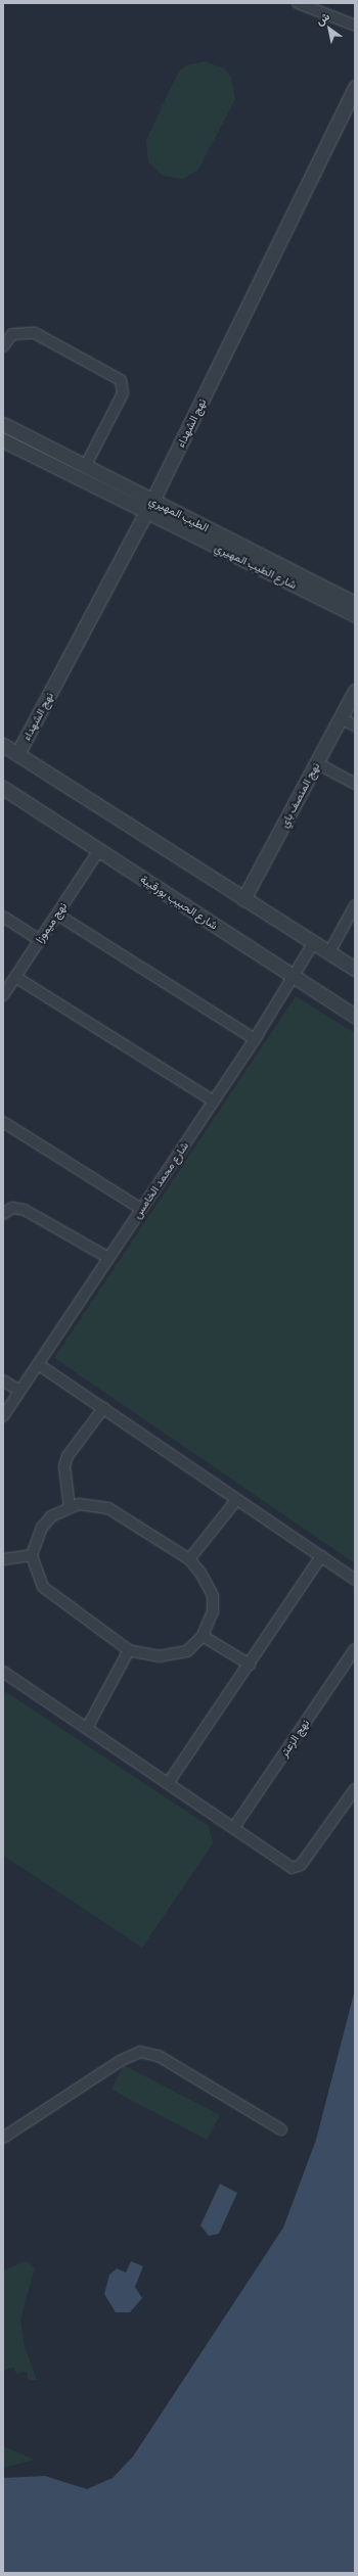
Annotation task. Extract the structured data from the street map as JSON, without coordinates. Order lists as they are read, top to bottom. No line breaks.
{"streets":{"street":["نهج الشهداء","الطيب المهيري","شارع الطيب المهيري","نهج المنصف باي","شارع الحبيب بورقيبة","نهج ميموزا","شارع محمد الخامس","نهج الزعتر"]},"crossings":[["نهج الشهداء","الطيب المهيري"],["نهج الشهداء","شارع الطيب المهيري"],["الطيب المهيري","شارع الطيب المهيري"],["شارع الحبيب بورقيبة","نهج ميموزا"],["شارع الحبيب بورقيبة","شارع محمد الخامس"]],"north":"top left"}
